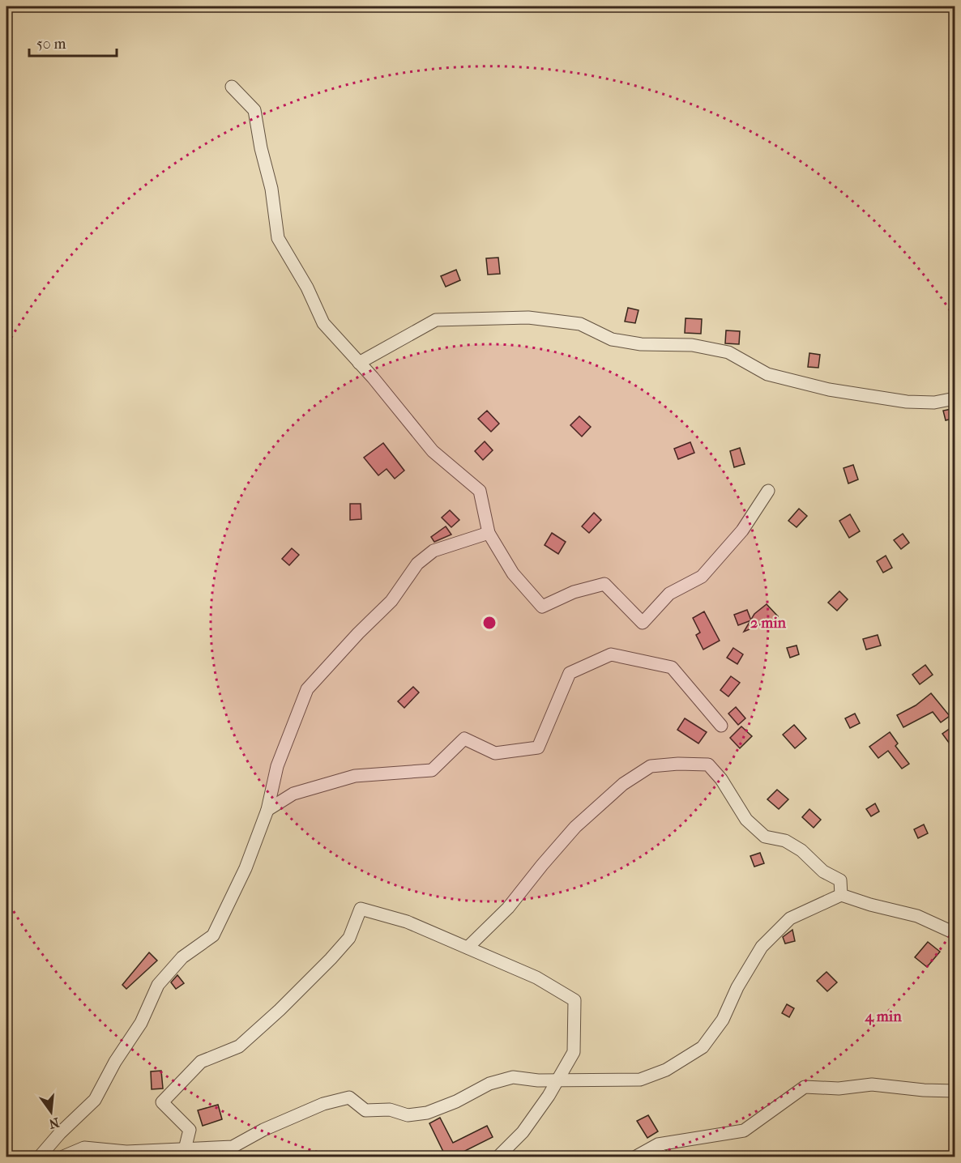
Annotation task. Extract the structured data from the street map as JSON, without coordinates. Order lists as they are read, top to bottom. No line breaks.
{"scale_bar":"50 m","north":"bottom","rings":["2 min","4 min"]}
